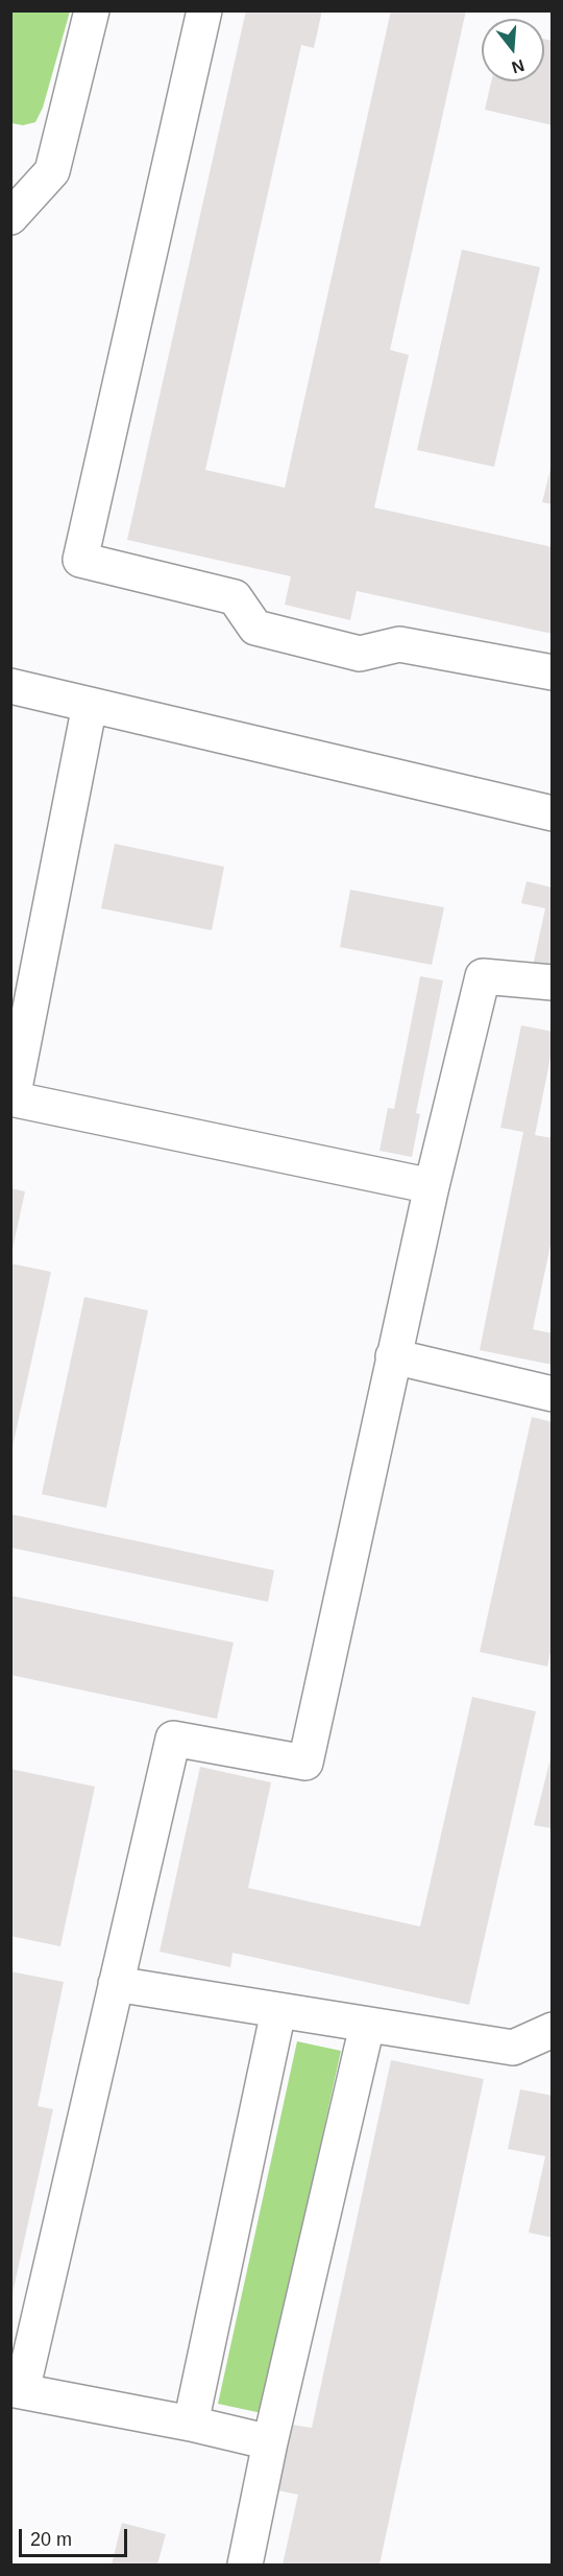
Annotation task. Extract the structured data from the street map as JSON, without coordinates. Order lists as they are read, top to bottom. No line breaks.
{"scale_bar":"20 m","north":"bottom"}
